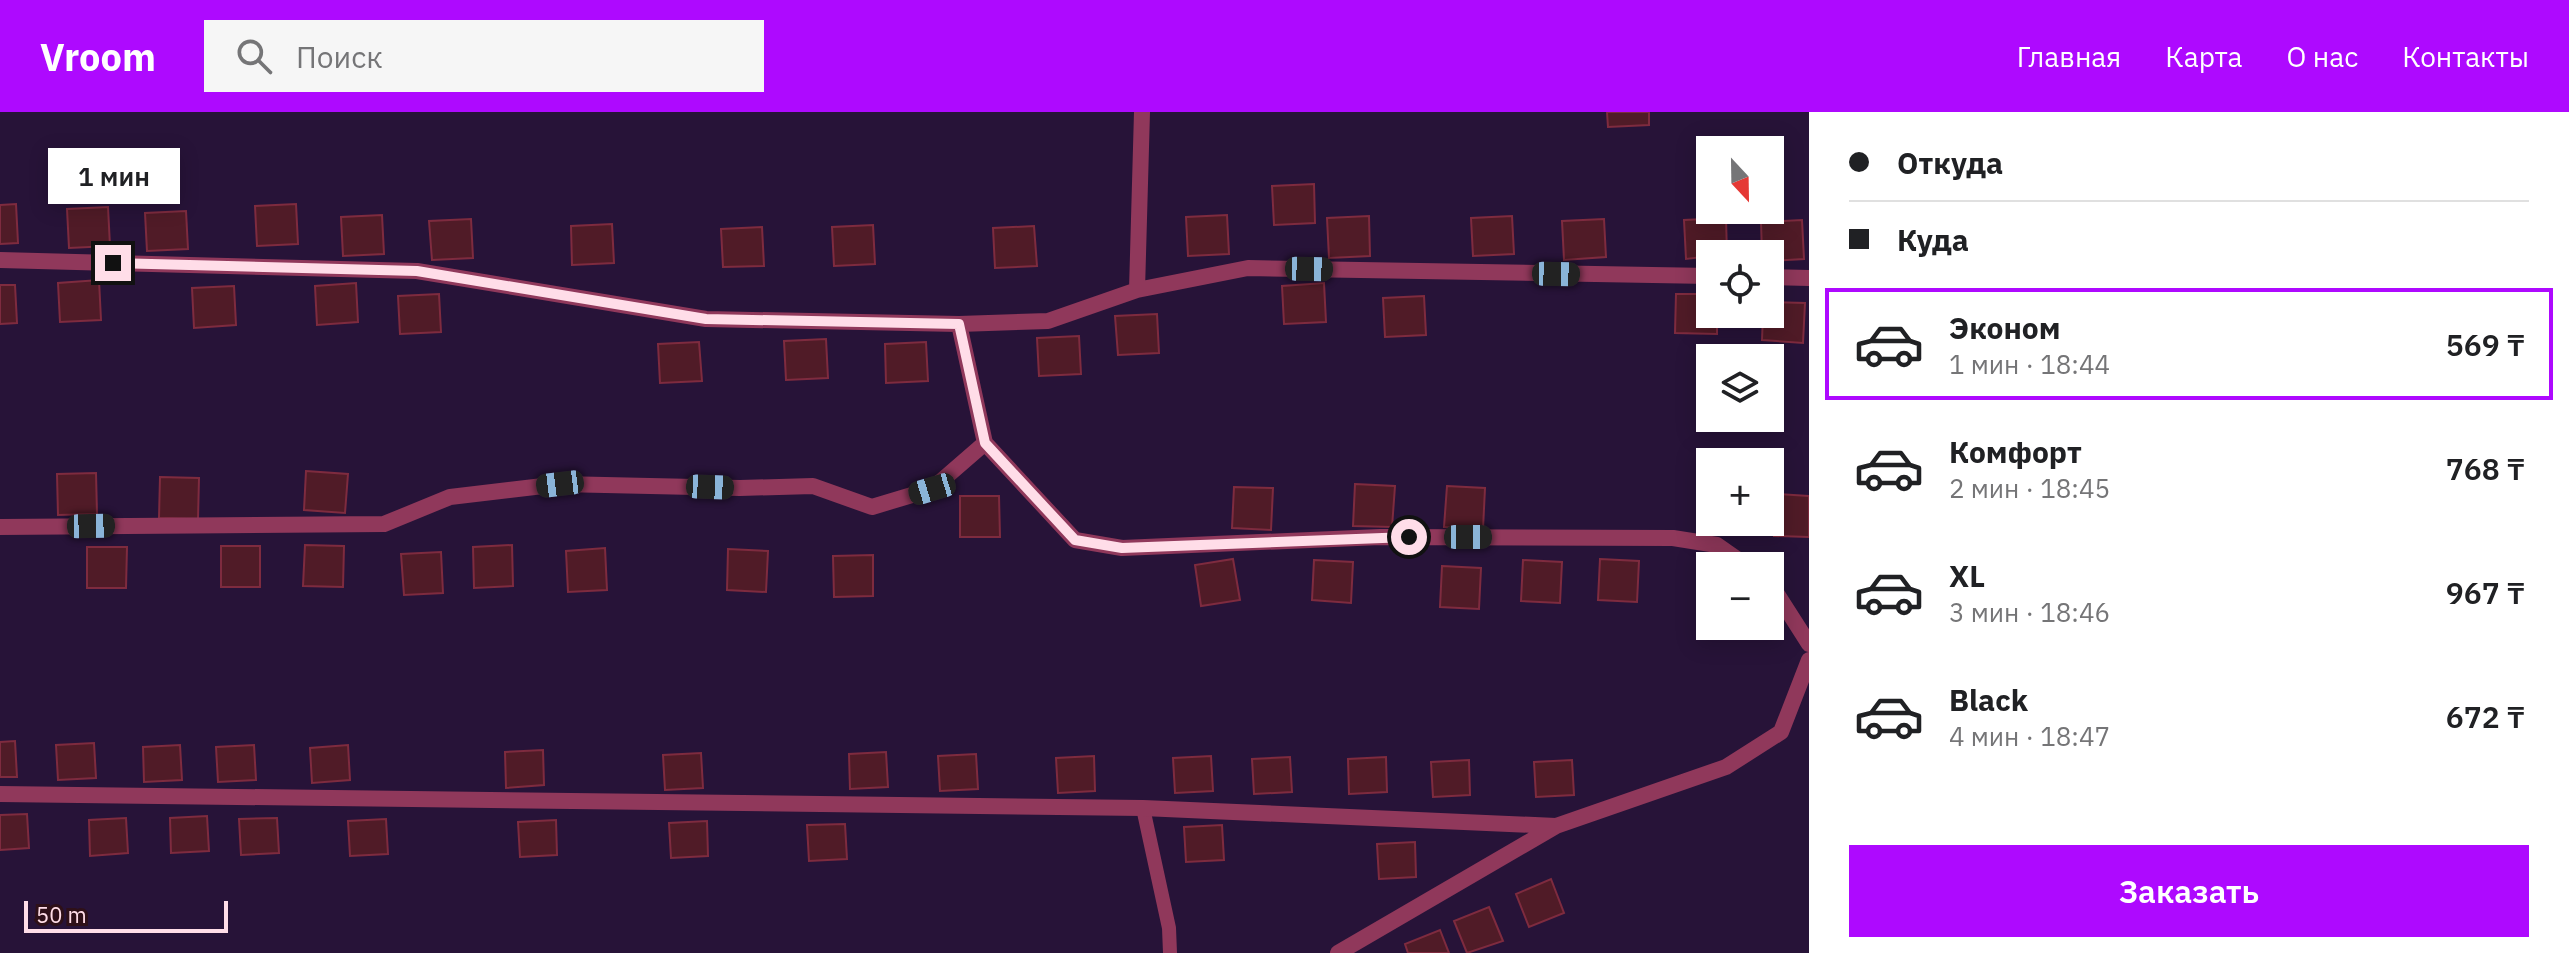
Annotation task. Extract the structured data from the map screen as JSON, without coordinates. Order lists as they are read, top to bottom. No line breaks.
{"scale_bar":"50 m","north":"bottom","page":{"header":"Vroom","search":"Поиск","nav":["Главная","Карта","О нас","Контакты"],"banner":["Откуда","Куда"],"map_buttons":["+","−"],"bubble":"1 мин","list":[{"name":"Эконом","note":"1 мин · 18:44","value":"569 ₸"},{"name":"Комфорт","note":"2 мин · 18:45","value":"768 ₸"},{"name":"XL","note":"3 мин · 18:46","value":"967 ₸"},{"name":"Black","note":"4 мин · 18:47","value":"672 ₸"}],"buttons":"Заказать","scale":"50 m"}}
